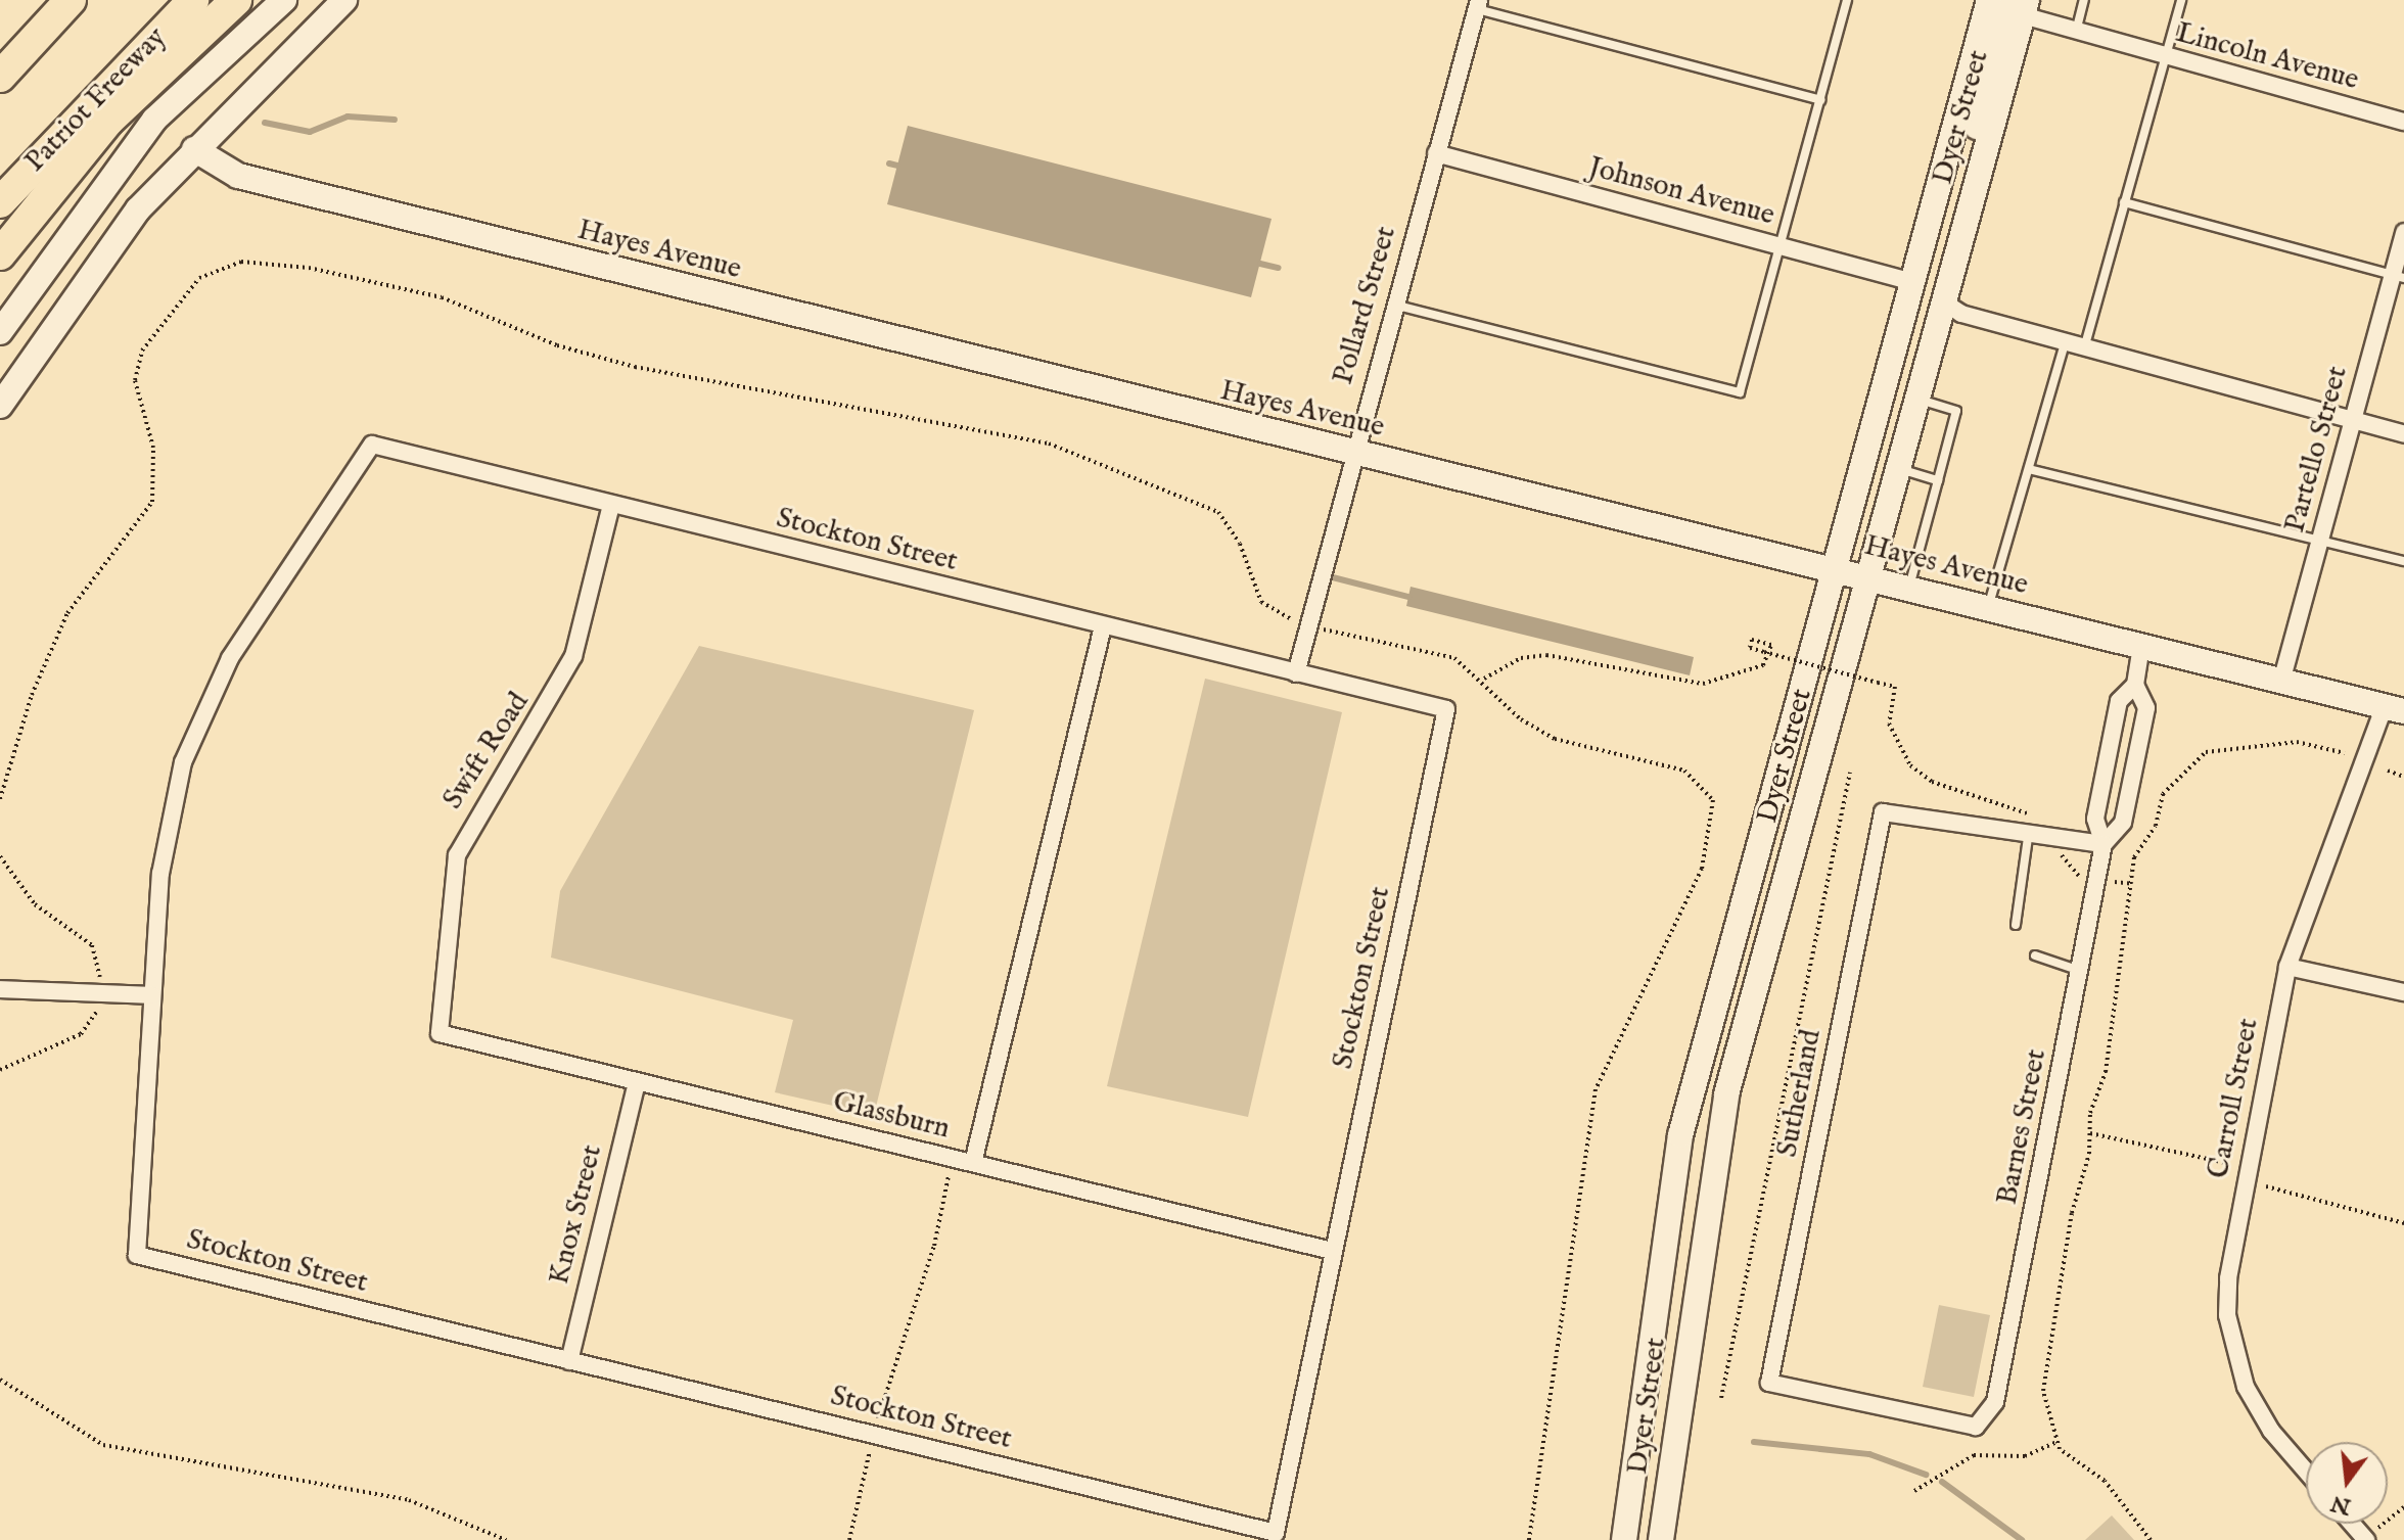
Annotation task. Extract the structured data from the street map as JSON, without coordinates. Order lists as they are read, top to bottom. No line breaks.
{"streets":{"highway":["Patriot Freeway"],"main road":["Dyer Street","Hayes Avenue"],"street":["Lincoln Avenue","Johnson Avenue","Pollard Street","Partello Street","Stockton Street","Swift Road","Sutherland","Carroll Street","Glassburn","Barnes Street","Knox Street"]},"crossings":[["Lincoln Avenue","Dyer Street"],["Dyer Street","Johnson Avenue"],["Dyer Street","Hayes Avenue"],["Johnson Avenue","Pollard Street"],["Hayes Avenue","Pollard Street"],["Hayes Avenue","Partello Street"],["Hayes Avenue","Carroll Street"],["Hayes Avenue","Barnes Street"],["Pollard Street","Stockton Street"],["Stockton Street","Swift Road"],["Stockton Street","Glassburn"],["Stockton Street","Knox Street"],["Swift Road","Glassburn"],["Sutherland","Barnes Street"],["Glassburn","Knox Street"]],"north":"bottom"}
